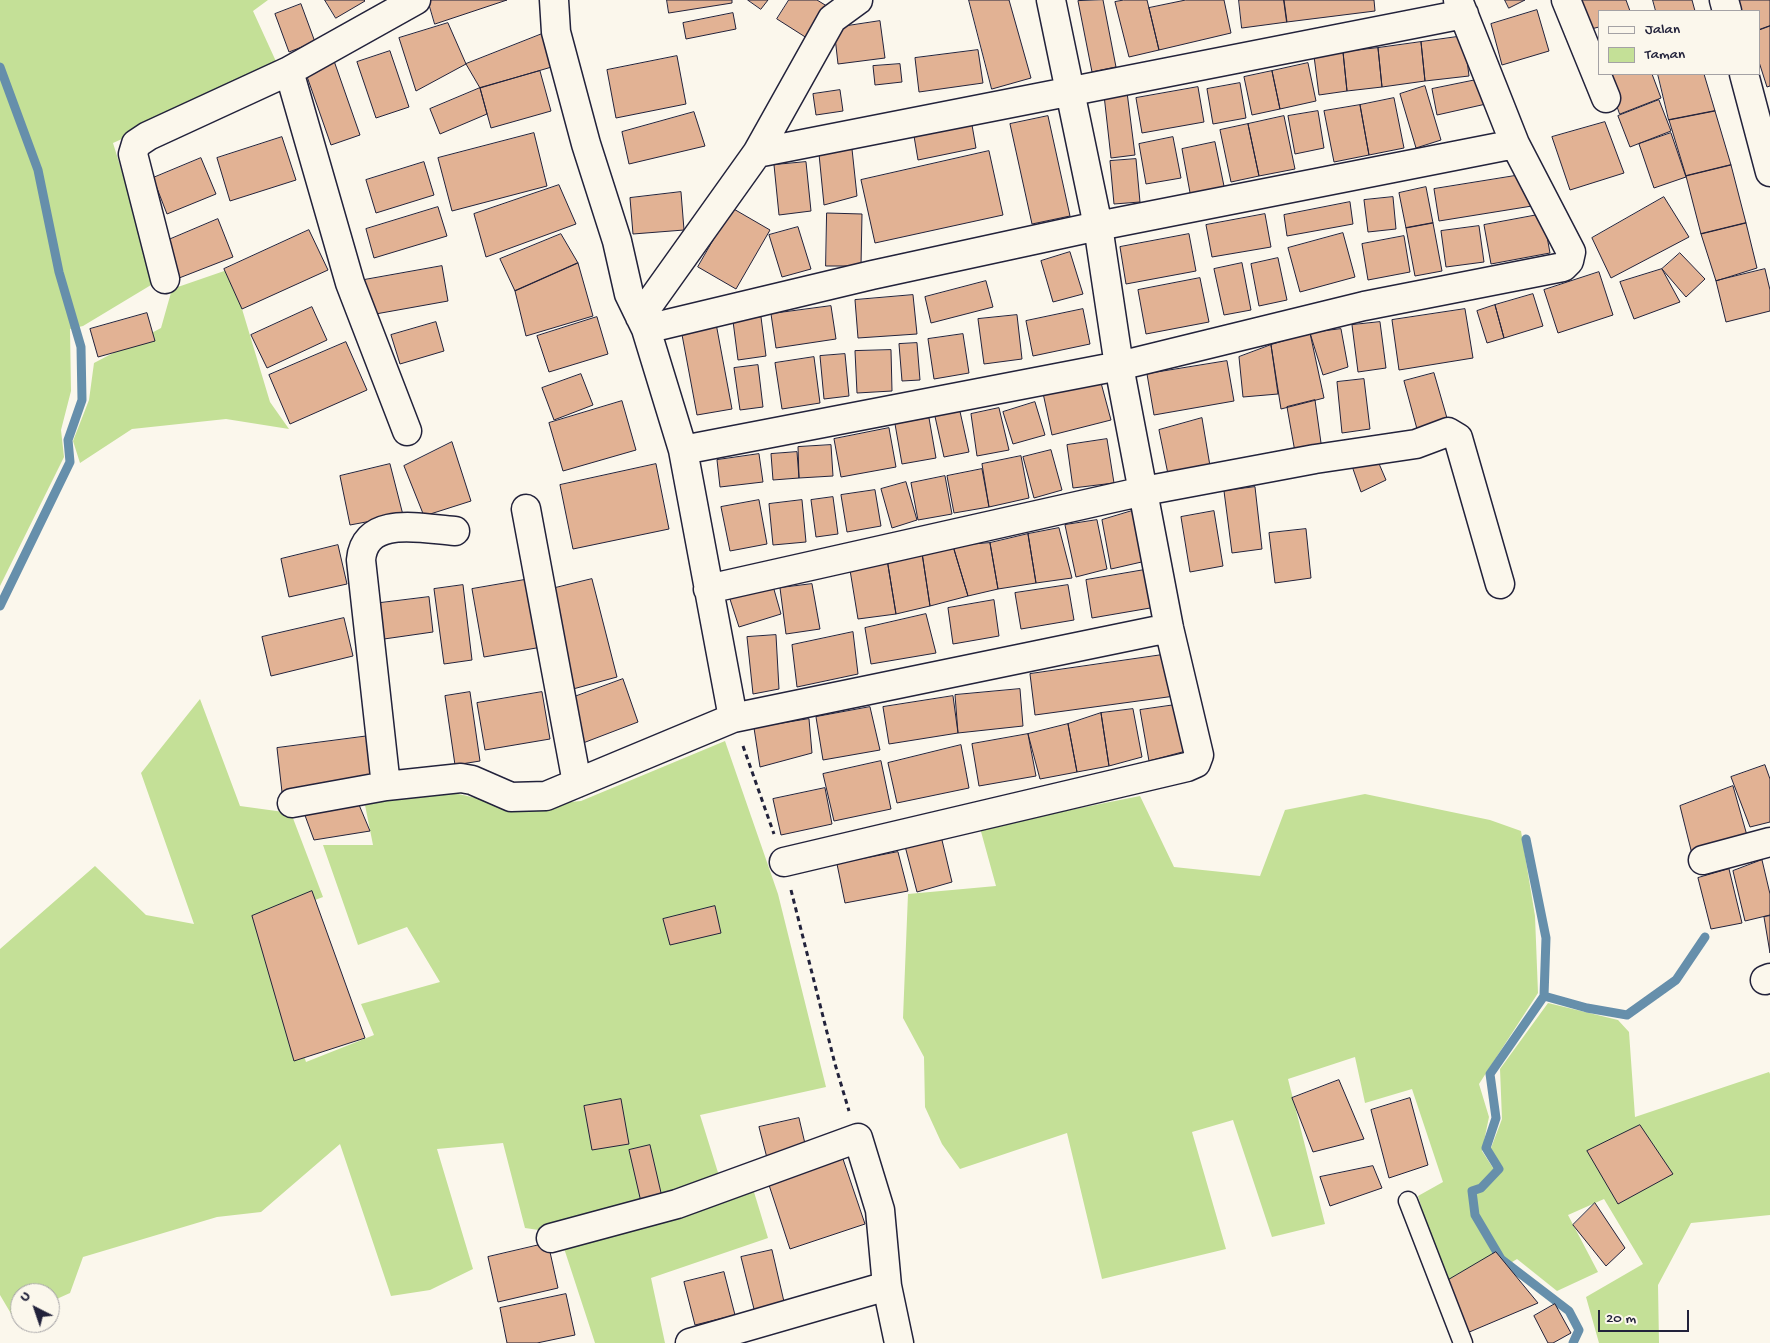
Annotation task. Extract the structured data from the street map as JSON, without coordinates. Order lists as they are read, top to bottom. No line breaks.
{"legend":["Jalan","Taman"],"scale_bar":"20 m","north":"top left"}
